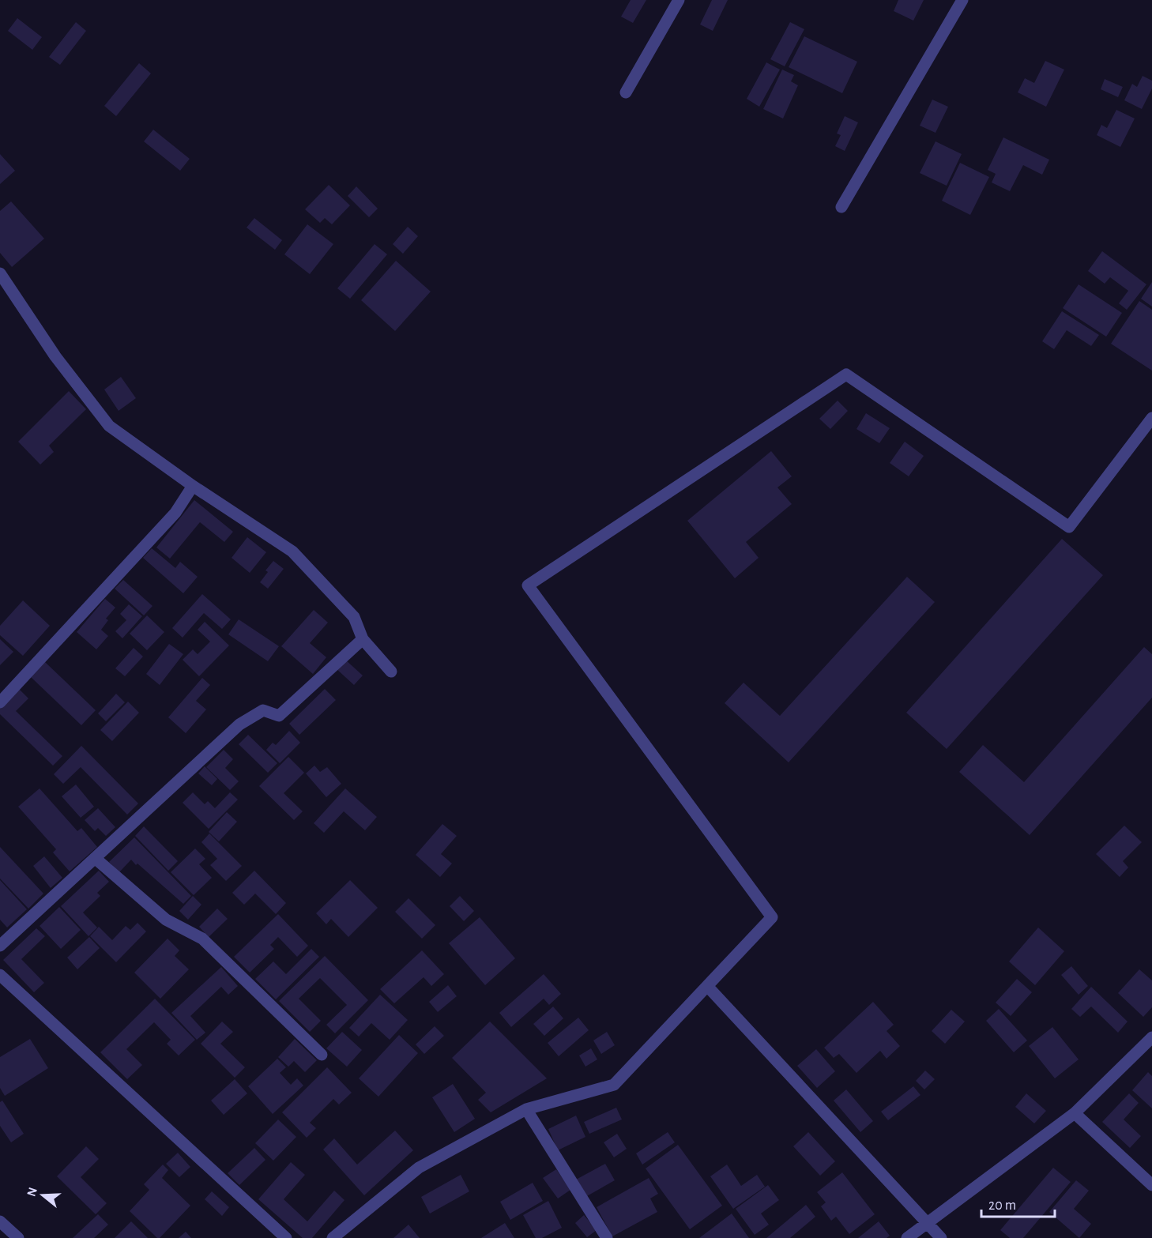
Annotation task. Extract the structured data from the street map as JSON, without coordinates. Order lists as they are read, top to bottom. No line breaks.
{"scale_bar":"20 m","north":"left"}
